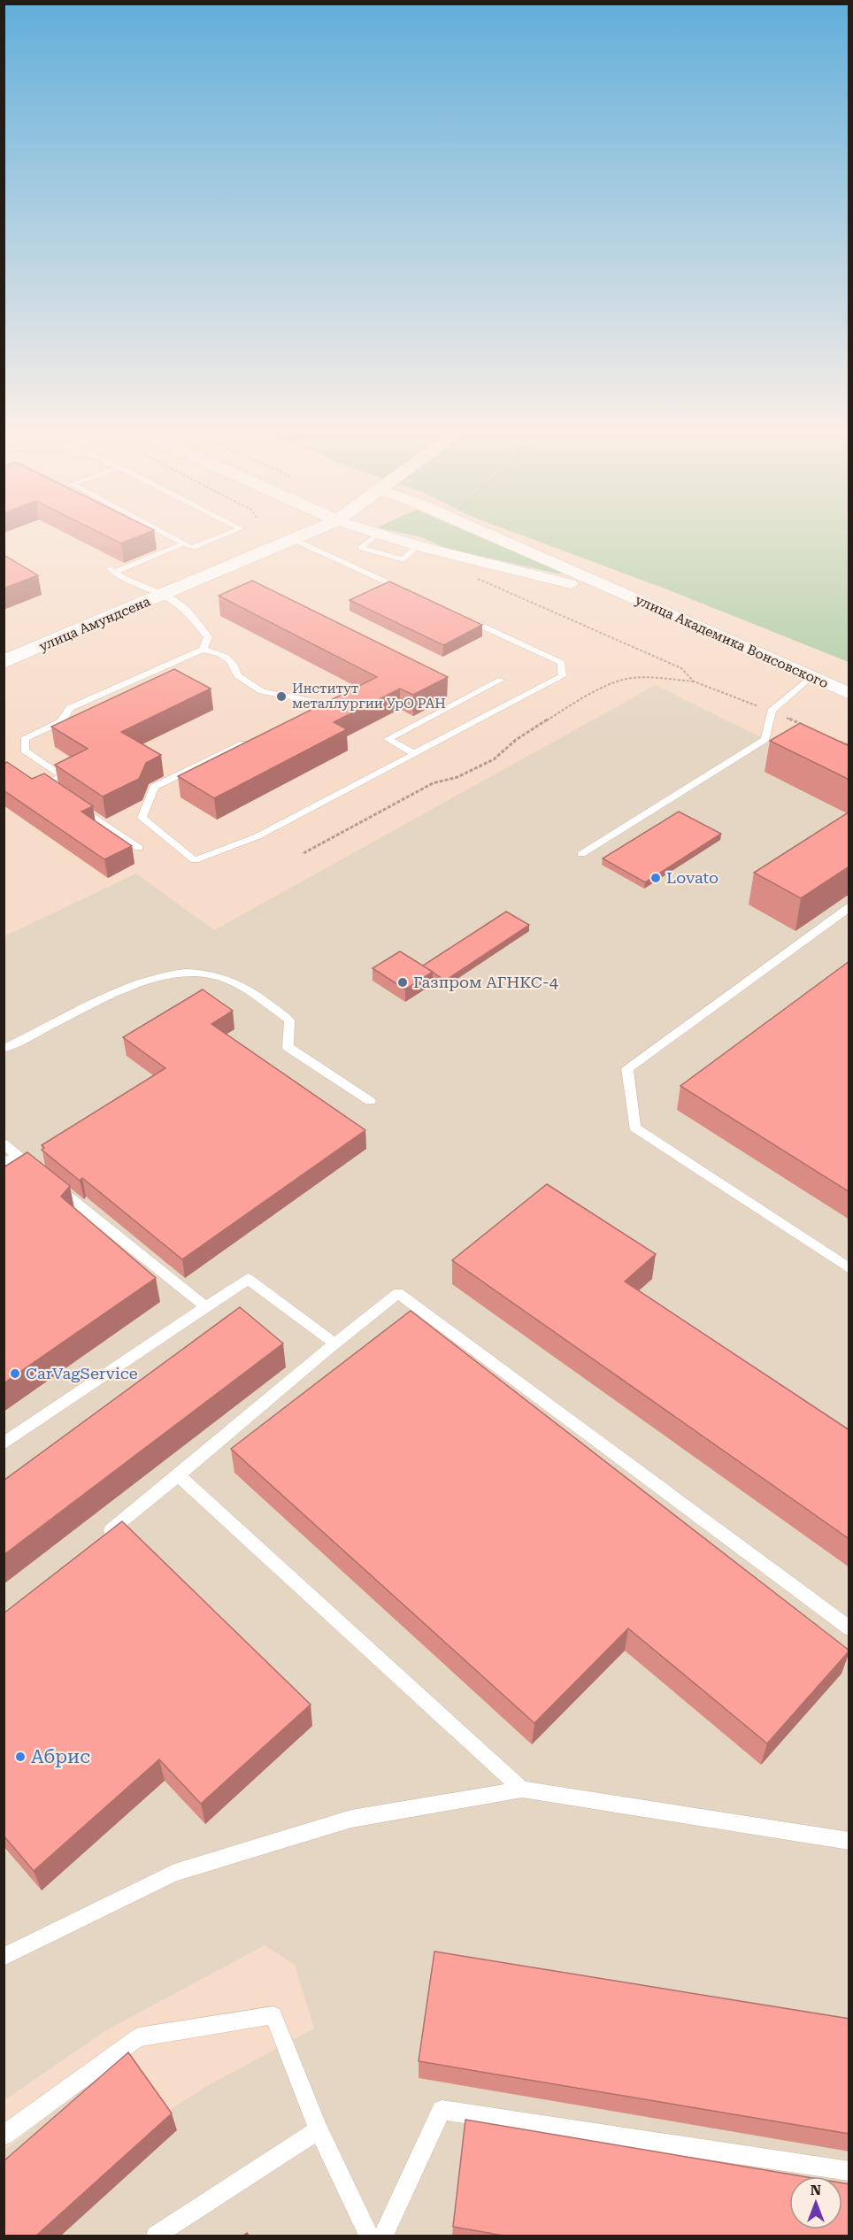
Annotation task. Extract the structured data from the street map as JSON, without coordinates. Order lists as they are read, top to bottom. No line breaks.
{"streets":{"main road":["улица Амундсена"],"street":["улица Академика Вонсовского"]},"places":["Институт металлургии УрО РАН","Lovato","Газпром АГНКС-4","CarVagService","Абрис"],"north":"top"}
